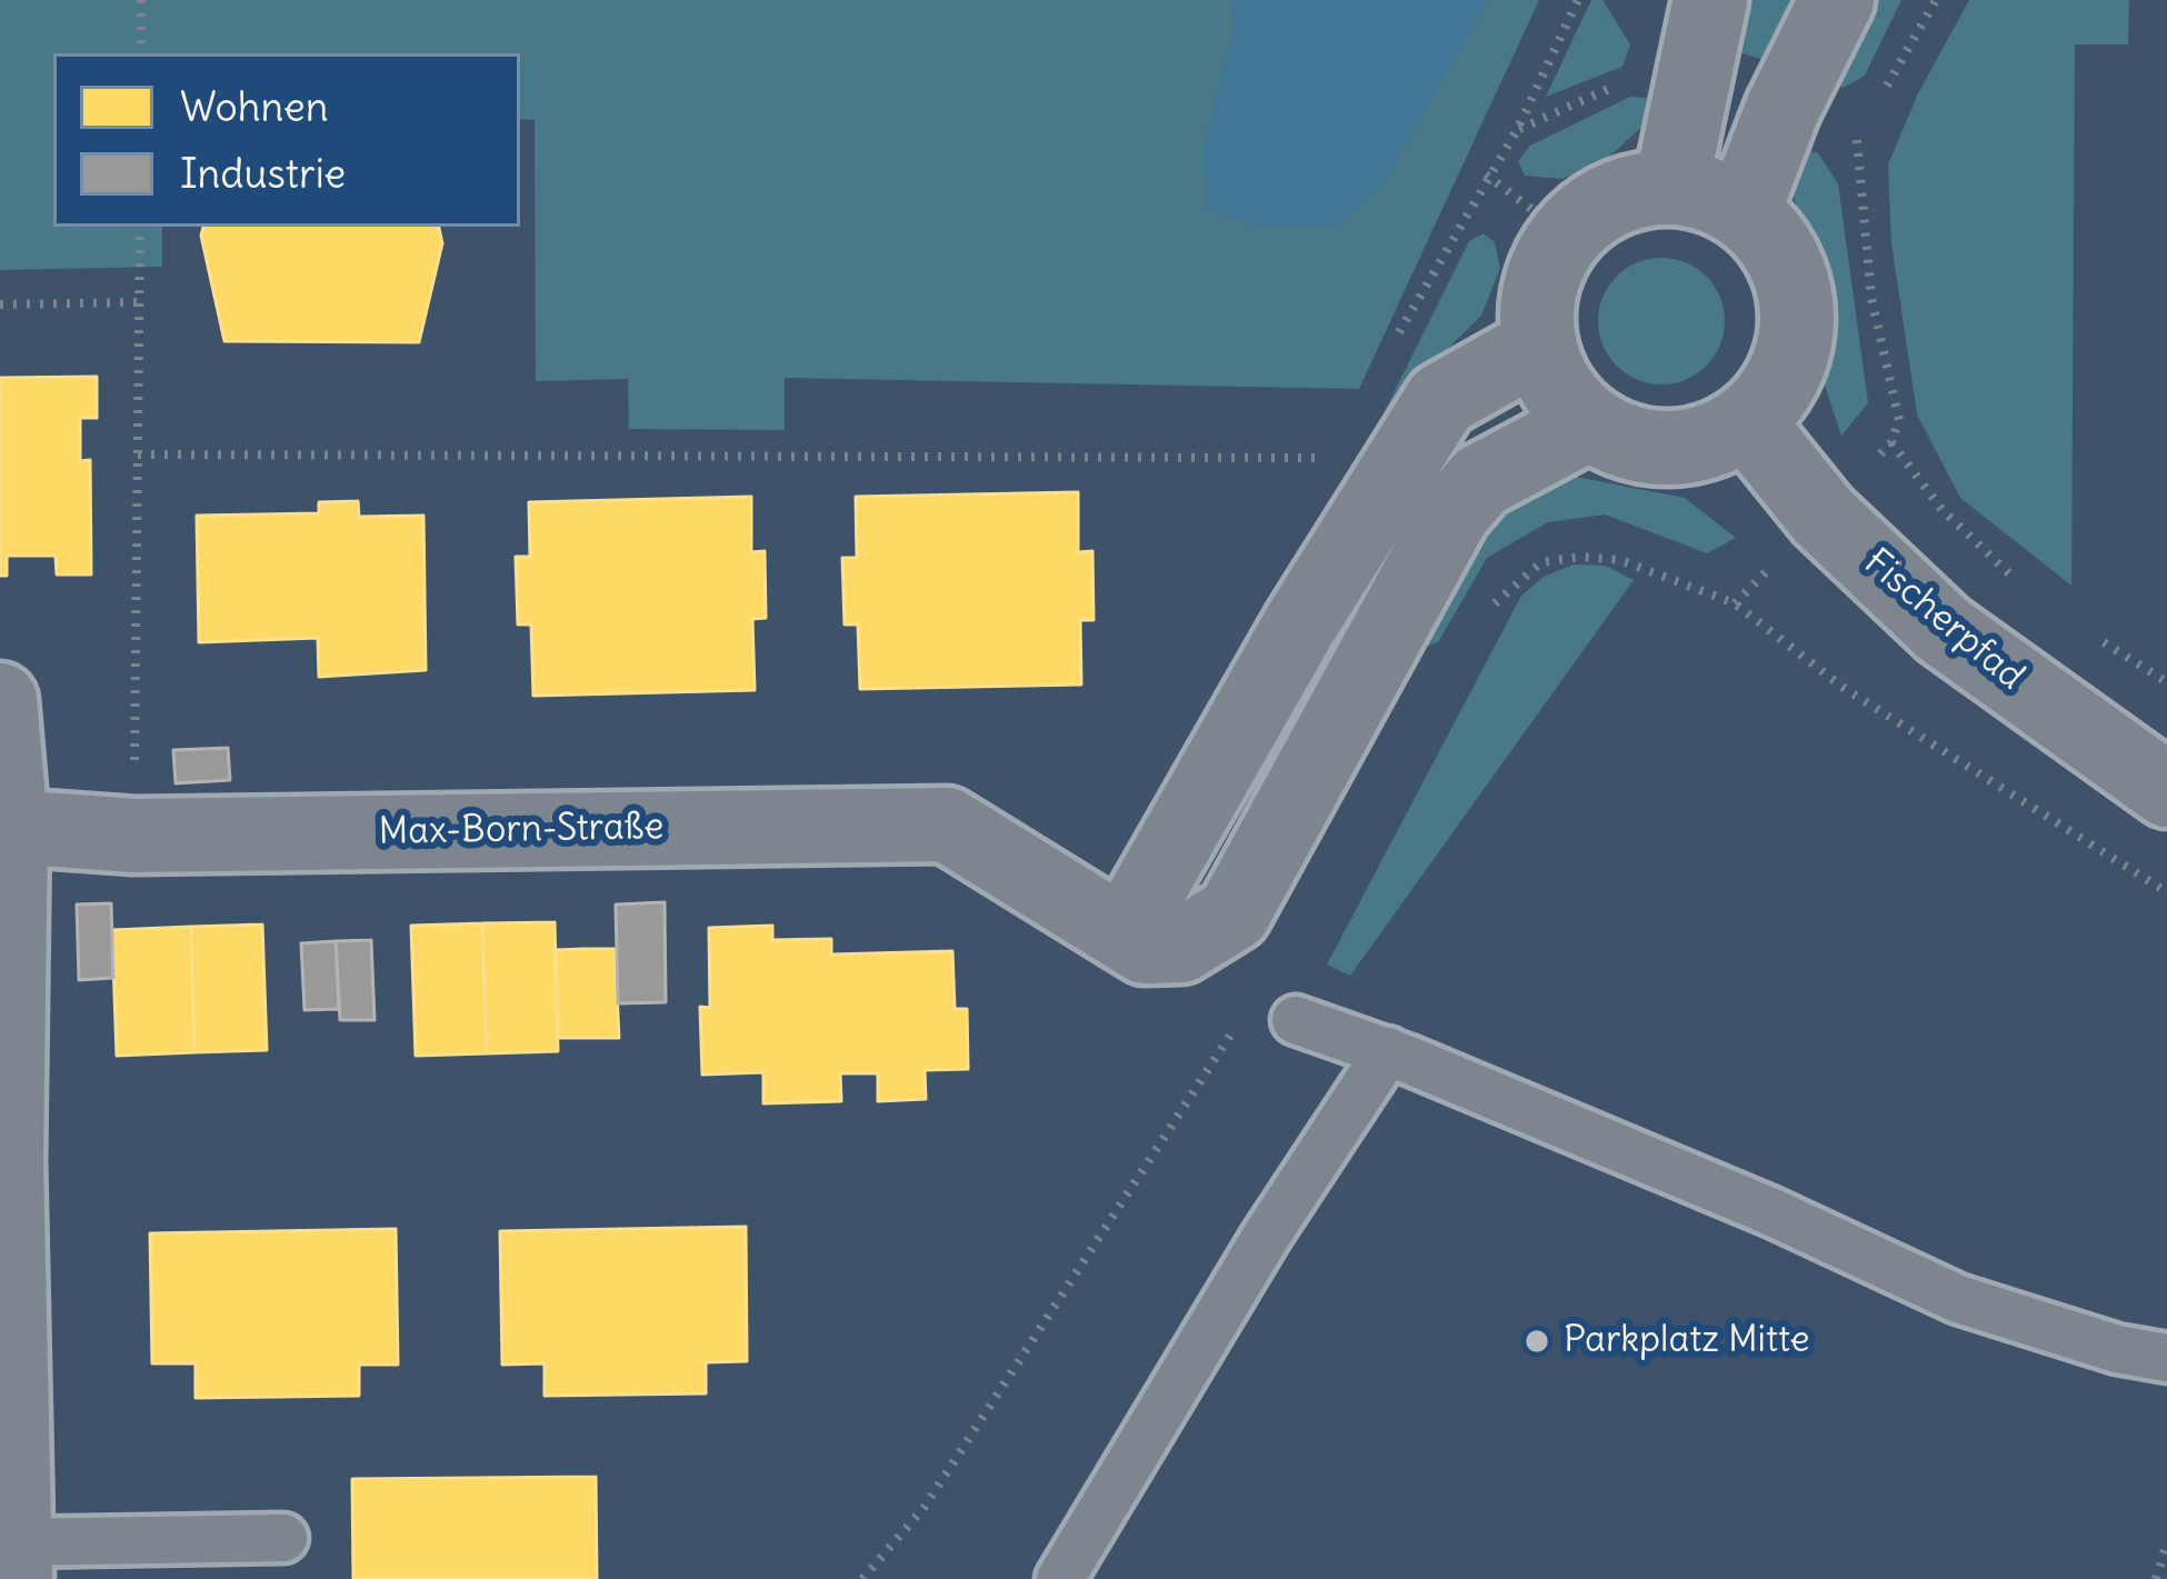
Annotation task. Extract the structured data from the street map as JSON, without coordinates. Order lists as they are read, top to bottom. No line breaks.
{"streets":{"street":["Fischerpfad","Max-Born-Straße"]},"crossings":[["Fischerpfad","Max-Born-Straße"]],"places":["Parkplatz Mitte"],"legend":["Wohnen","Industrie"]}
